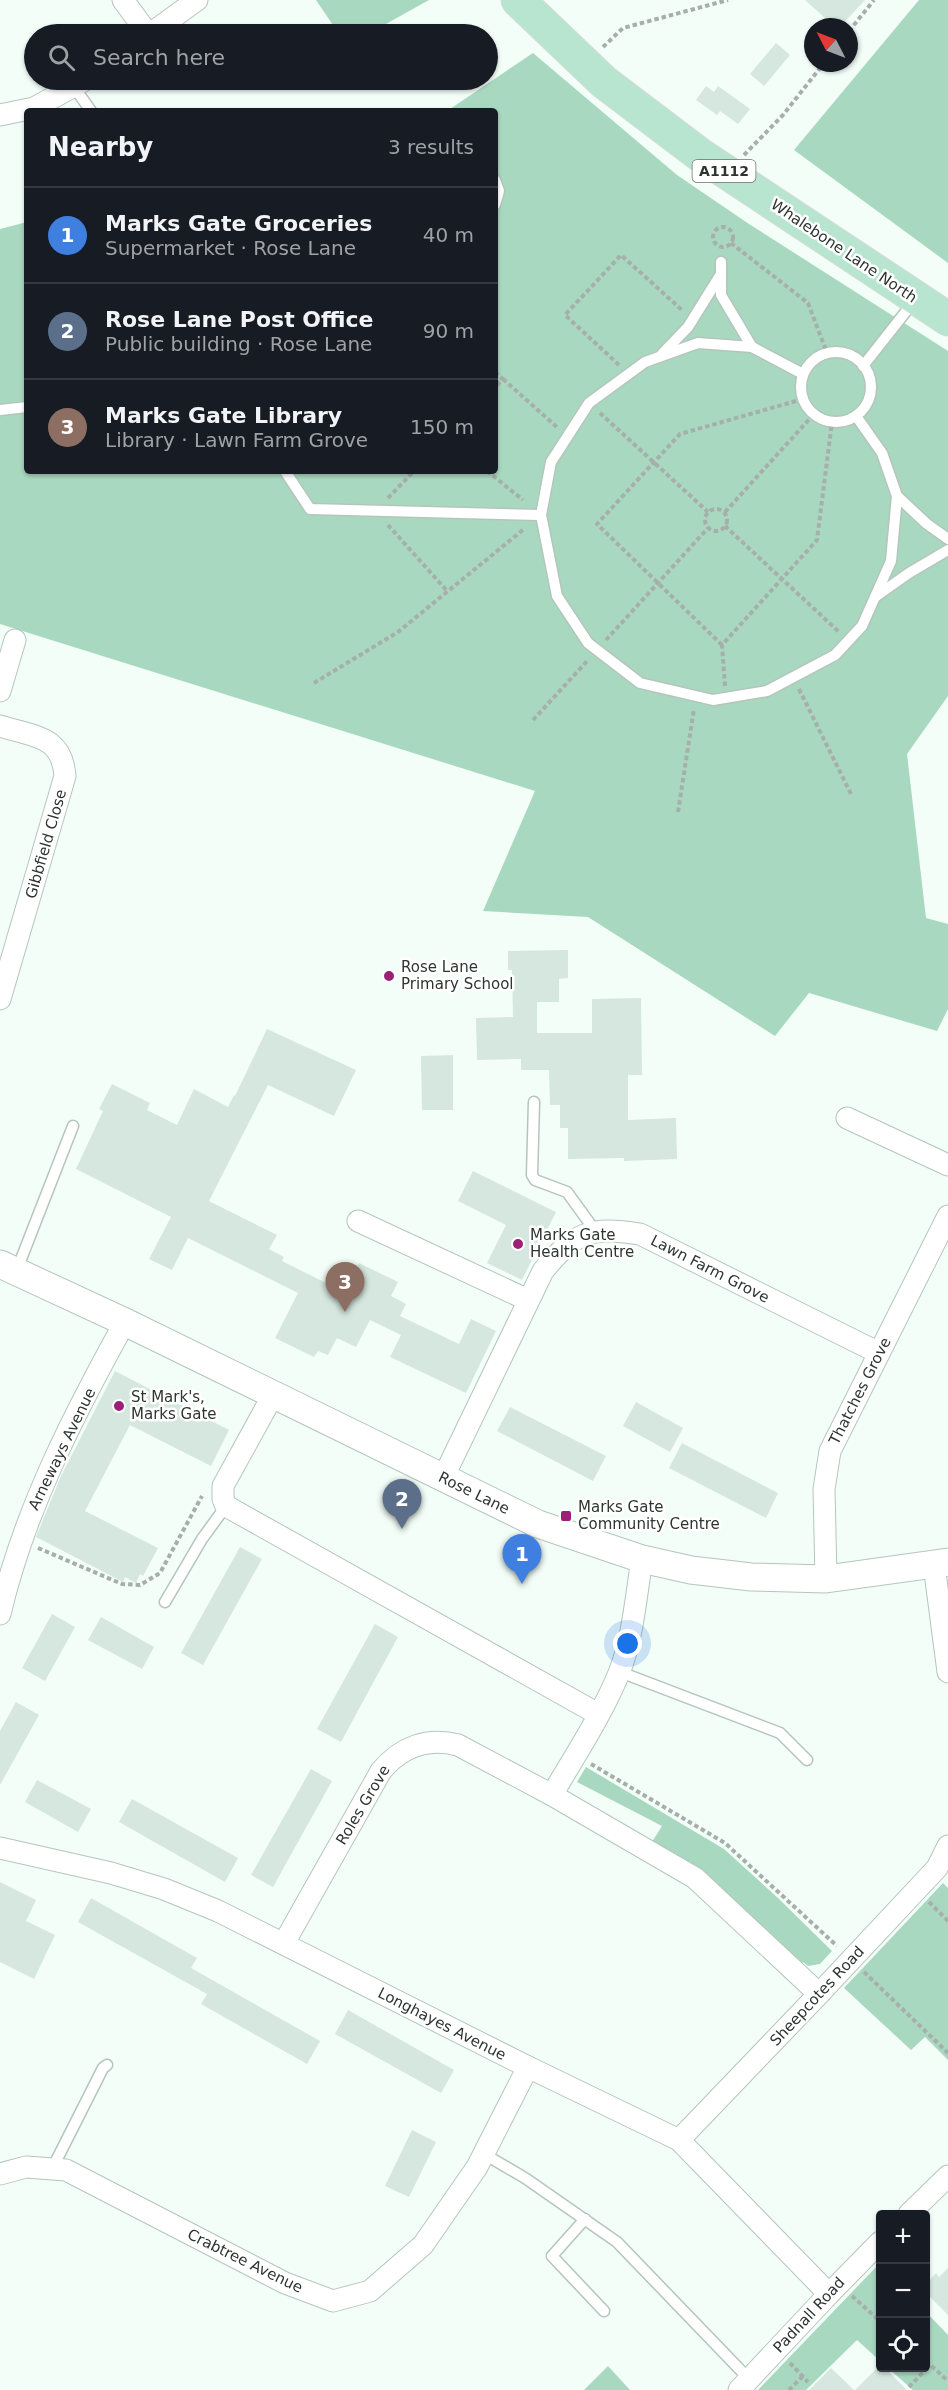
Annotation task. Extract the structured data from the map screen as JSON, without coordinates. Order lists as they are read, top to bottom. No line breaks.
{"streets":{"main road":["A1112","Whalebone Lane North"],"street":["Gibbfield Close","Lawn Farm Grove","Thatches Grove","Arneways Avenue","Rose Lane","Roles Grove","Sheepcotes Road","Longhayes Avenue","Crabtree Avenue","Padnall Road"]},"crossings":[["Lawn Farm Grove","Thatches Grove"],["Lawn Farm Grove","Rose Lane"],["Thatches Grove","Rose Lane"],["Arneways Avenue","Rose Lane"],["Roles Grove","Sheepcotes Road"],["Roles Grove","Longhayes Avenue"],["Sheepcotes Road","Longhayes Avenue"],["Longhayes Avenue","Crabtree Avenue"],["Longhayes Avenue","Padnall Road"]],"places":{"other":["Rose Lane Primary School","Marks Gate Health Centre","St Mark's, Marks Gate"],"transit":["Marks Gate Community Centre"]},"north":"top left","page":{"search":"Search here","heading":["Nearby","3 results"],"list":[{"mark":"1","name":"Marks Gate Groceries","note":"Supermarket · Rose Lane","value":"40 m"},{"mark":"2","name":"Rose Lane Post Office","note":"Public building · Rose Lane","value":"90 m"},{"mark":"3","name":"Marks Gate Library","note":"Library · Lawn Farm Grove","value":"150 m"}],"pins":["3","2","1"],"map_buttons":["+","−"]}}
